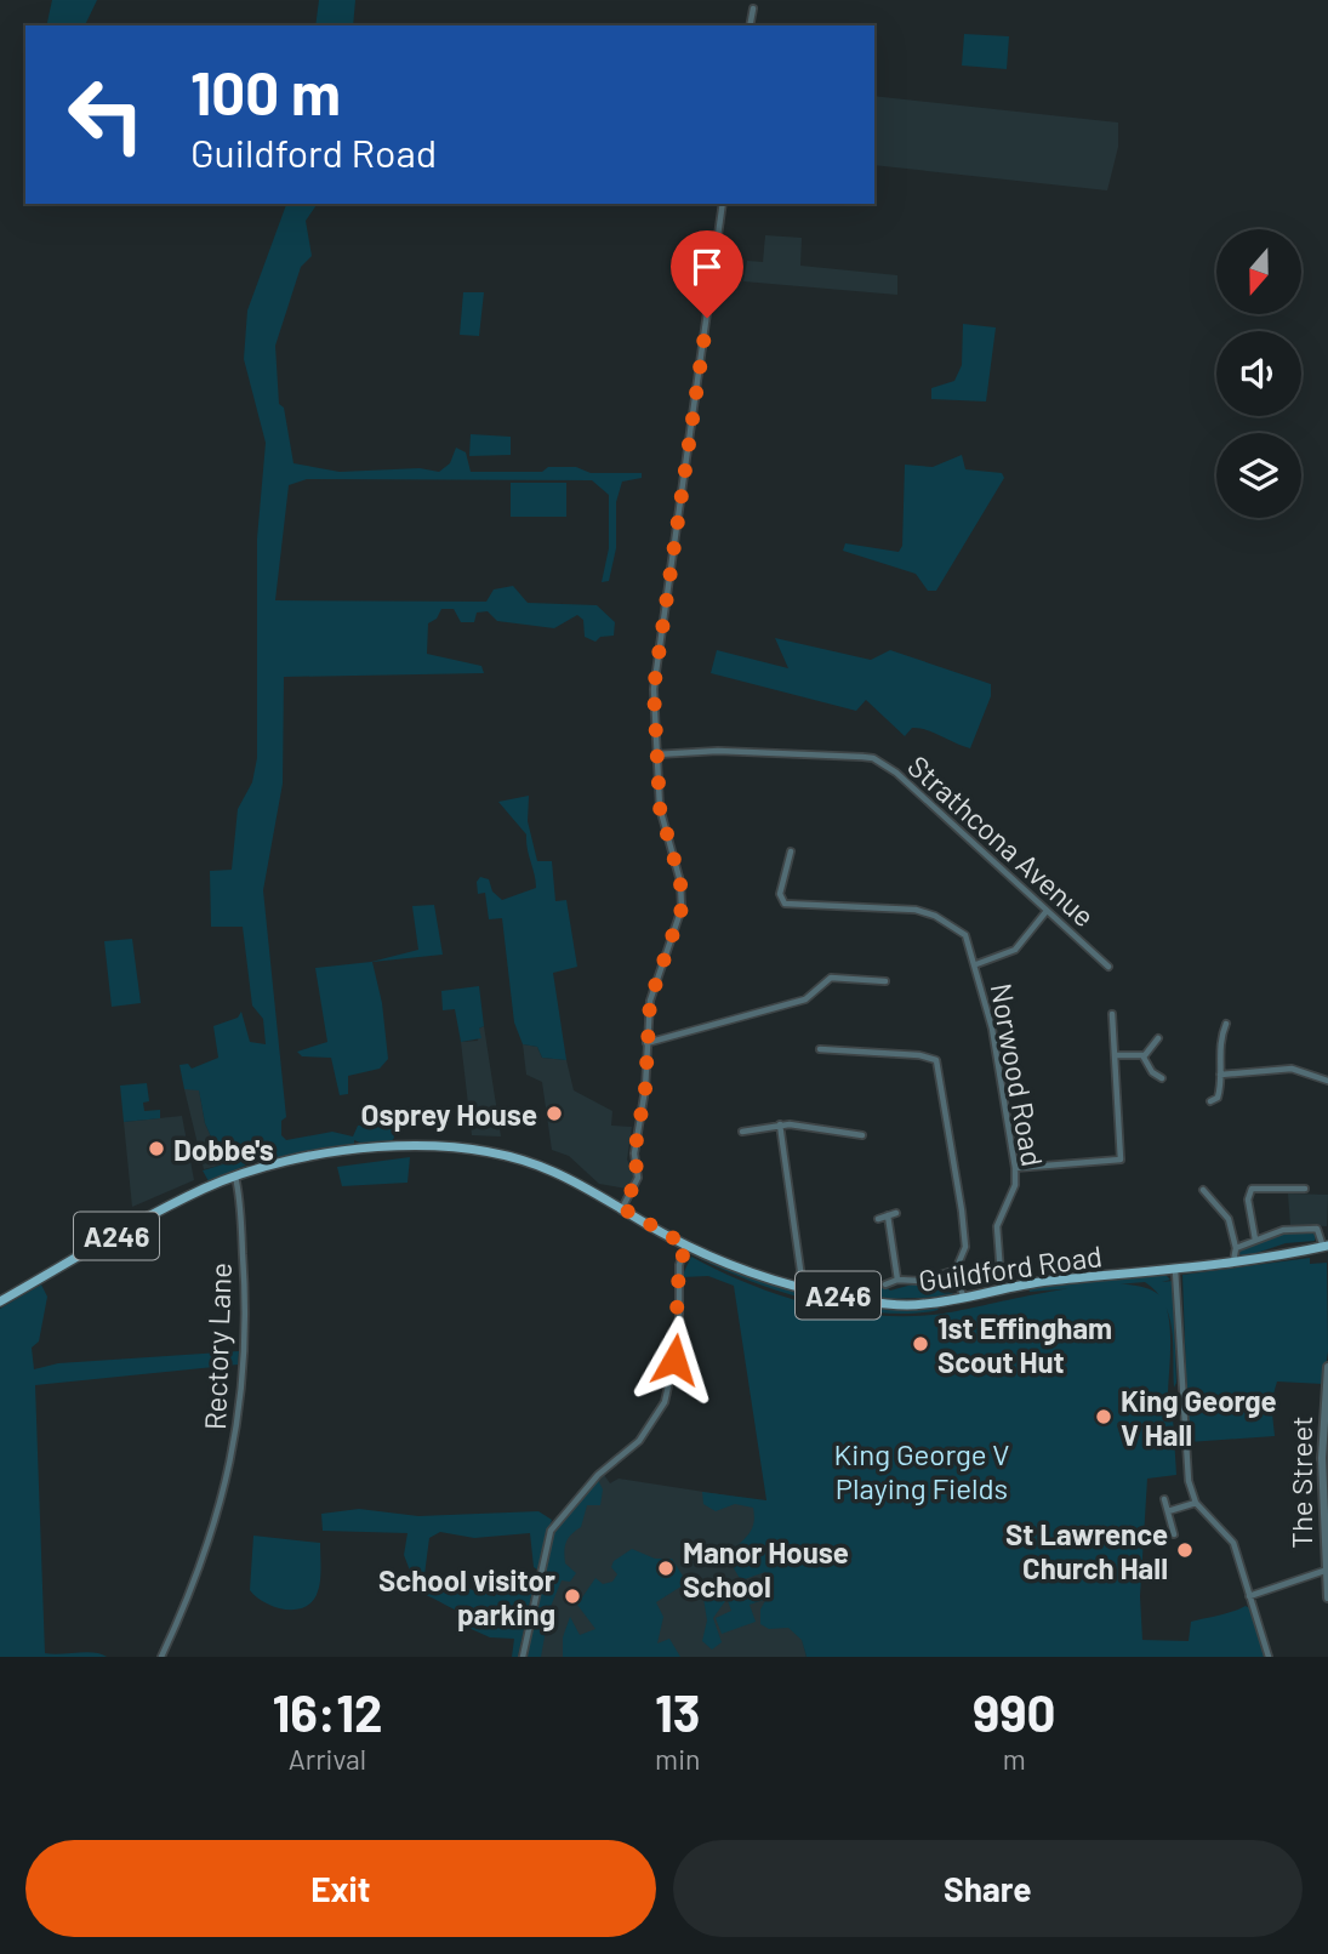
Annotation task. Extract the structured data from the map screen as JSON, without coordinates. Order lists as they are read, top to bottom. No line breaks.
{"streets":{"main road":["A246","Guildford Road"],"street":["Strathcona Avenue","Norwood Road","Rectory Lane","The Street"]},"crossings":[["Strathcona Avenue","Norwood Road"],["Norwood Road","Guildford Road"],["Guildford Road","Rectory Lane"]],"parks":["King George V Playing Fields"],"places":["Osprey House","Dobbe's","1st Effingham Scout Hut","King George V Hall","St Lawrence Church Hall","Manor House School","School visitor parking"],"north":"bottom","page":{"turn":["100 m","Guildford Road"],"eta":["16:12","Arrival","13","min","990","m"],"buttons":["Exit","Share"]}}
